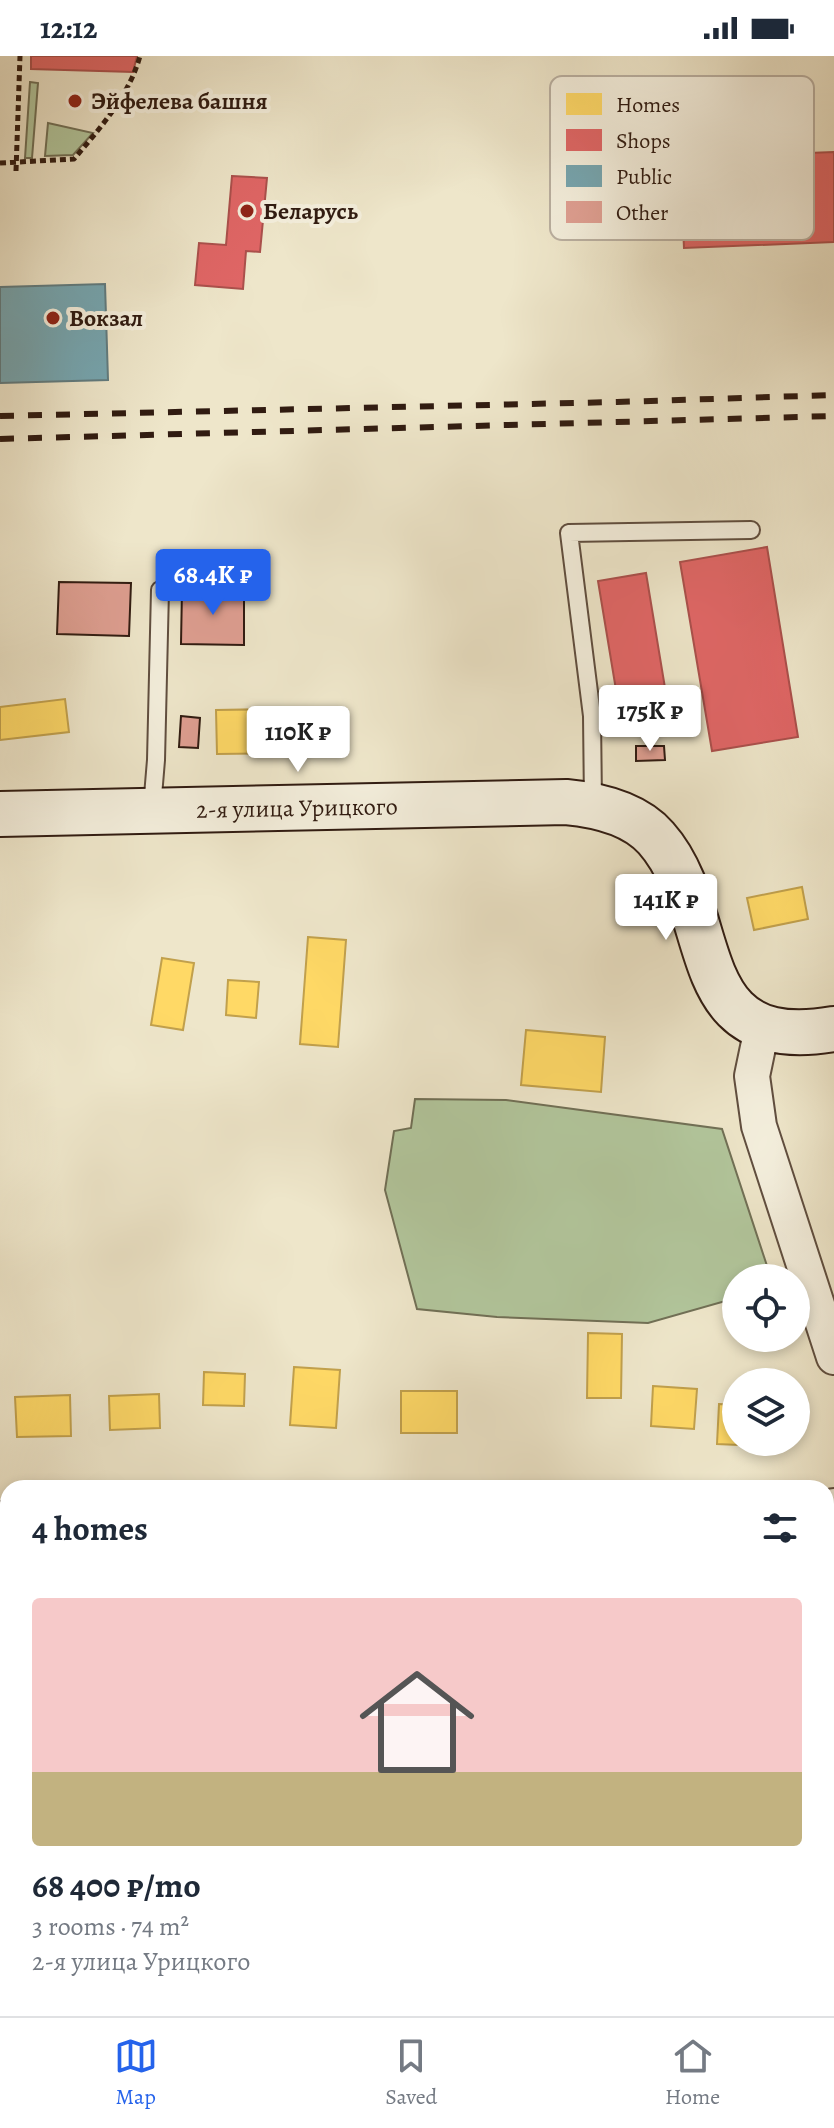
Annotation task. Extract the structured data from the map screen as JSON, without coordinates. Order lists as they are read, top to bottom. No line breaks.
{"streets":{"street":["2-я улица Урицкого"]},"places":["Эйфелева башня","Беларусь","Вокзал"],"legend":["Homes","Shops","Public","Other"],"page":{"status":"12:12","price":["68.4K ₽","175K ₽","110K ₽","141K ₽"],"heading":"4 homes","list":[{"name":"68 400 ₽/mo","note":"3 rooms · 74 m² · 2-я улица Урицкого"}],"tabs":["Map","Saved","Home"]}}
